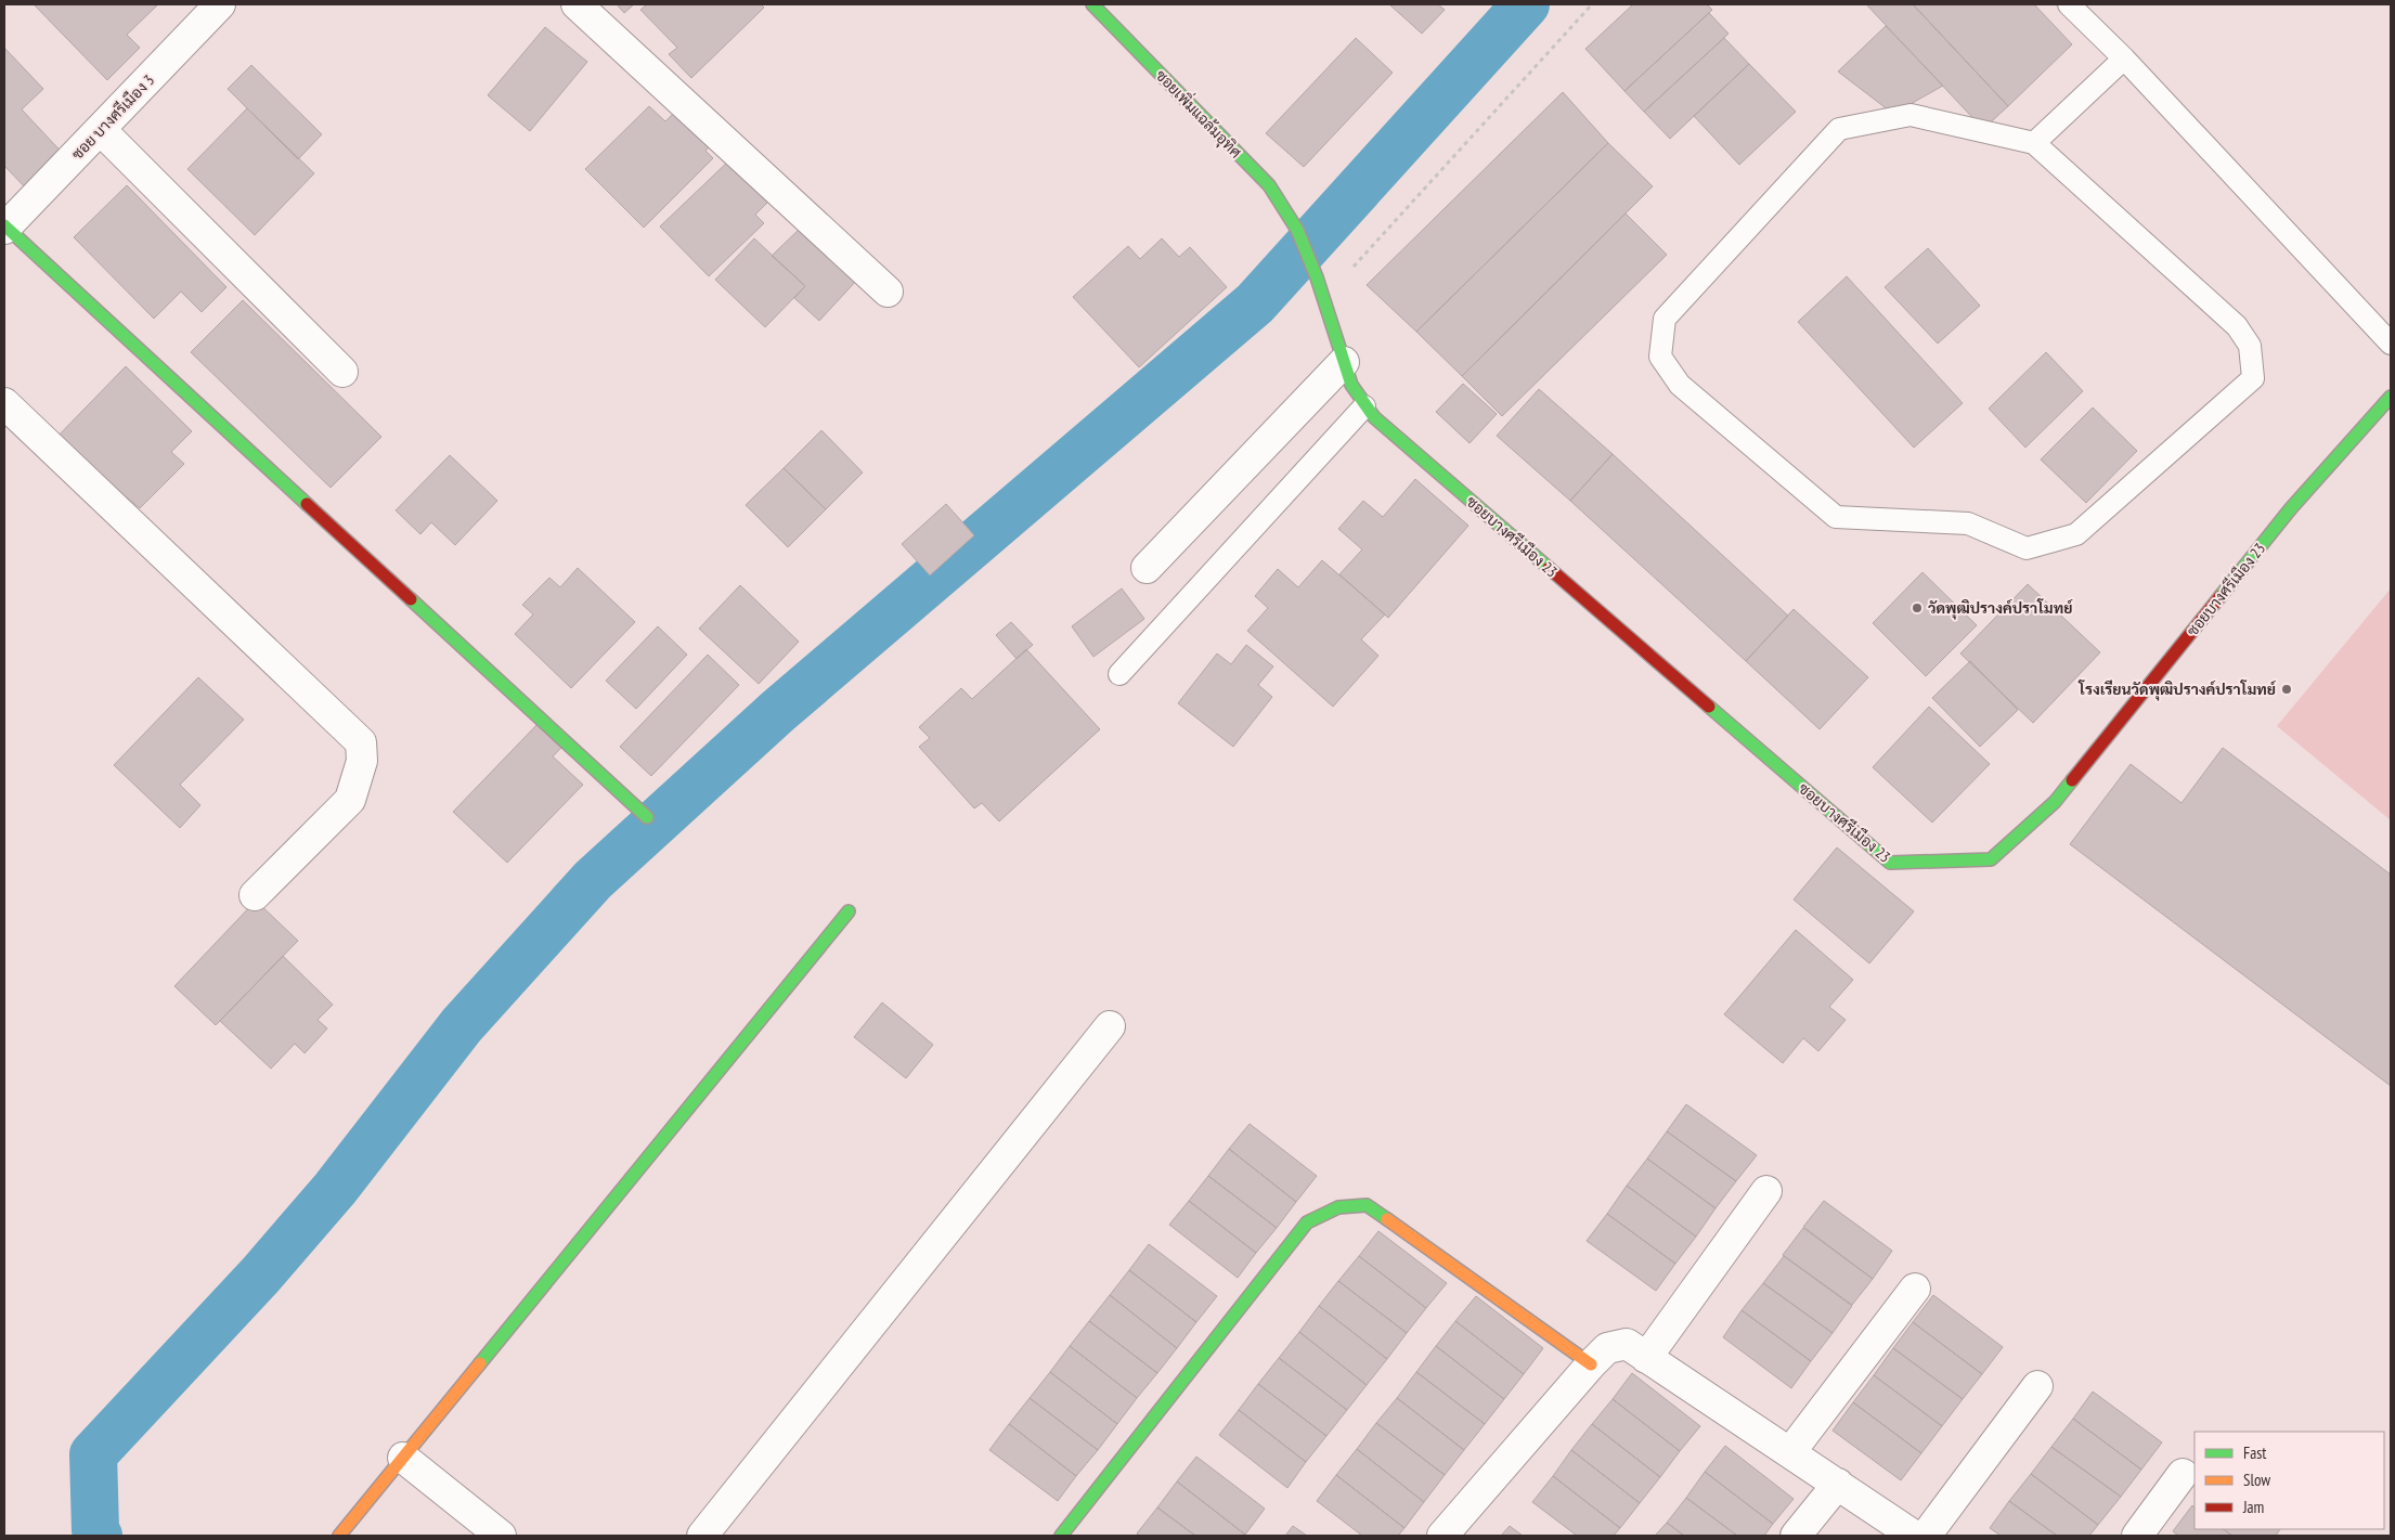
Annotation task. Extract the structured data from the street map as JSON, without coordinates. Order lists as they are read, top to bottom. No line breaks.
{"streets":{"street":["ซอยเพิ่มแฉล้มอุทิศ","ซอย บางศรีเมือง 3","ซอยบางศรีเมือง 23"]},"crossings":[["ซอยเพิ่มแฉล้มอุทิศ","ซอยบางศรีเมือง 23"]],"places":["วัดพุฒิปรางค์ปราโมทย์","โรงเรียนวัดพุฒิปรางค์ปราโมทย์"],"legend":["Fast","Slow","Jam"]}
